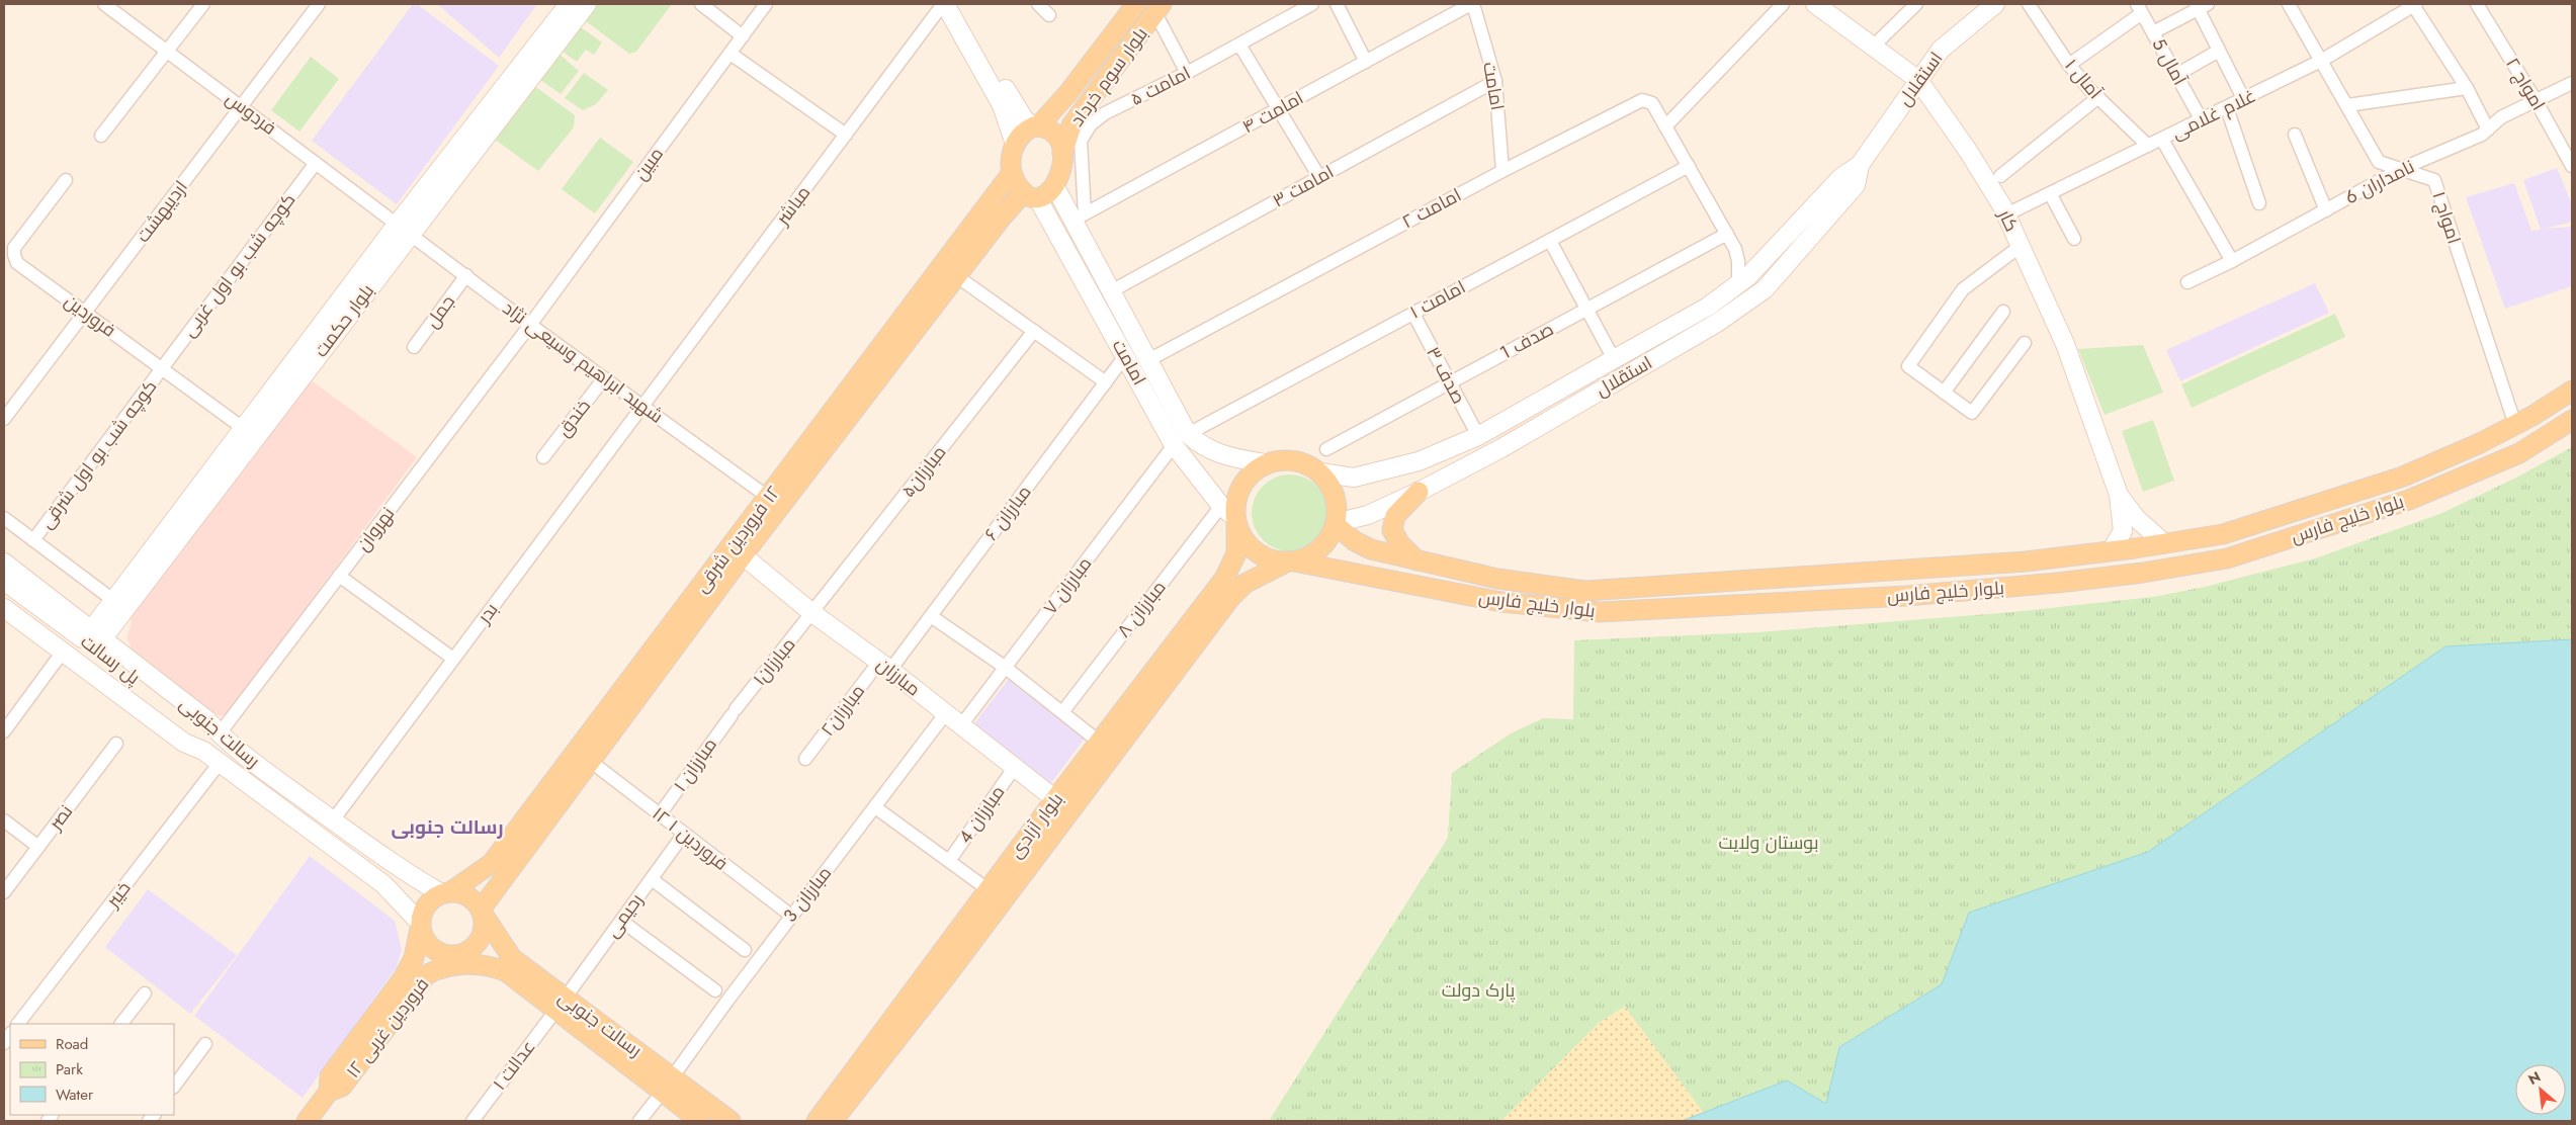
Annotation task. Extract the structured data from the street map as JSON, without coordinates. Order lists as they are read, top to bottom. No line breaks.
{"streets":{"main road":["بلوار سوم خرداد","بلوار خلیج فارس","١٢ فروردین شرقی","رسالت جنوبی","بلوار آزادی","۱۲ فروردین غربی"],"street":["آمال 5","استقلال","آمال ۱","امواج ۲","امامت ۵","امامت","امامت ۴","فردوس","غلام غلامی","مبین","نامداران 6","امامت ۳","مباشر","امامت ۲","اردیبهشت","امواج ۱","کار","کوچه شب بو اول غربی","امامت ۱","جمل","فروردین","بلوار حکمت","صدف 1","شهید ابراهیم وسیعی نژاد","صدف ۳","خندق","کوچه شب بو اول شرقی","مبارزان۵","مبارزان ۶","نهروان","مبارزان ۷","مبارزان ۸","بدر","پل رسالت","مبارزان۱","مبارزان","مبارزان۲","مبارزان ۱","مبارزان 4","نصر","۱۲ فروردین ۱","خیبر","مبارزان 3","رحیمی","عدالت ۱"]},"crossings":[["آمال 5","غلام غلامی"],["بلوار سوم خرداد","امامت"],["بلوار سوم خرداد","١٢ فروردین شرقی"],["استقلال","امامت"],["استقلال","کار"],["استقلال","صدف ۳"],["استقلال","بلوار خلیج فارس"],["استقلال","مبارزان ۸"],["استقلال","بلوار آزادی"],["آمال ۱","غلام غلامی"],["امواج ۲","نامداران 6"],["امامت ۵","امامت"],["امامت ۵","امامت ۴"],["امامت","امامت ۴"],["امامت","امامت ۳"],["امامت","امامت ۲"],["امامت","امامت ۱"],["امامت","مبارزان ۶"],["امامت","بلوار خلیج فارس"],["امامت","١٢ فروردین شرقی"],["امامت","مبارزان ۷"],["امامت","مبارزان ۸"],["امامت","بلوار آزادی"],["فردوس","اردیبهشت"],["فردوس","کوچه شب بو اول غربی"],["فردوس","بلوار حکمت"],["فردوس","شهید ابراهیم وسیعی نژاد"],["غلام غلامی","امواج ۱"],["غلام غلامی","کار"],["مبین","شهید ابراهیم وسیعی نژاد"],["مبین","نهروان"],["نامداران 6","امواج ۱"],["مباشر","شهید ابراهیم وسیعی نژاد"],["مباشر","بدر"],["امامت ۲","امامت ۱"],["امامت ۲","صدف 1"],["اردیبهشت","فروردین"],["امواج ۱","بلوار خلیج فارس"],["کوچه شب بو اول غربی","فروردین"],["کوچه شب بو اول غربی","کوچه شب بو اول شرقی"],["امامت ۱","صدف ۳"],["جمل","شهید ابراهیم وسیعی نژاد"],["فروردین","بلوار حکمت"],["فروردین","کوچه شب بو اول شرقی"],["بلوار حکمت","شهید ابراهیم وسیعی نژاد"],["بلوار حکمت","رسالت جنوبی"],["صدف 1","صدف ۳"],["شهید ابراهیم وسیعی نژاد","خندق"],["شهید ابراهیم وسیعی نژاد","نهروان"],["شهید ابراهیم وسیعی نژاد","١٢ فروردین شرقی"],["شهید ابراهیم وسیعی نژاد","بدر"],["مبارزان۵","مبارزان۱"],["مبارزان۵","مبارزان"],["مبارزان ۶","مبارزان"],["مبارزان ۶","مبارزان۲"],["بلوار خلیج فارس","مبارزان ۸"],["بلوار خلیج فارس","بلوار آزادی"],["نهروان","پل رسالت"],["نهروان","رسالت جنوبی"],["١٢ فروردین شرقی","مبارزان"],["١٢ فروردین شرقی","رسالت جنوبی"],["١٢ فروردین شرقی","۱۲ فروردین ۱"],["١٢ فروردین شرقی","۱۲ فروردین غربی"],["مبارزان ۷","مبارزان"],["مبارزان ۸","بلوار آزادی"],["بدر","رسالت جنوبی"],["پل رسالت","رسالت جنوبی"],["مبارزان۱","مبارزان"],["مبارزان۱","مبارزان ۱"],["مبارزان","مبارزان۲"],["مبارزان","مبارزان 4"],["مبارزان","بلوار آزادی"],["مبارزان","مبارزان 3"],["رسالت جنوبی","خیبر"],["رسالت جنوبی","مبارزان 3"],["رسالت جنوبی","رحیمی"],["رسالت جنوبی","۱۲ فروردین غربی"],["رسالت جنوبی","عدالت ۱"],["مبارزان ۱","۱۲ فروردین ۱"],["۱۲ فروردین ۱","مبارزان 3"],["۱۲ فروردین ۱","رحیمی"],["رحیمی","عدالت ۱"]],"districts":["رسالت جنوبی"],"parks":["بوستان ولایت","پارک دولت"],"legend":["Road","Park","Water"],"north":"top left"}
